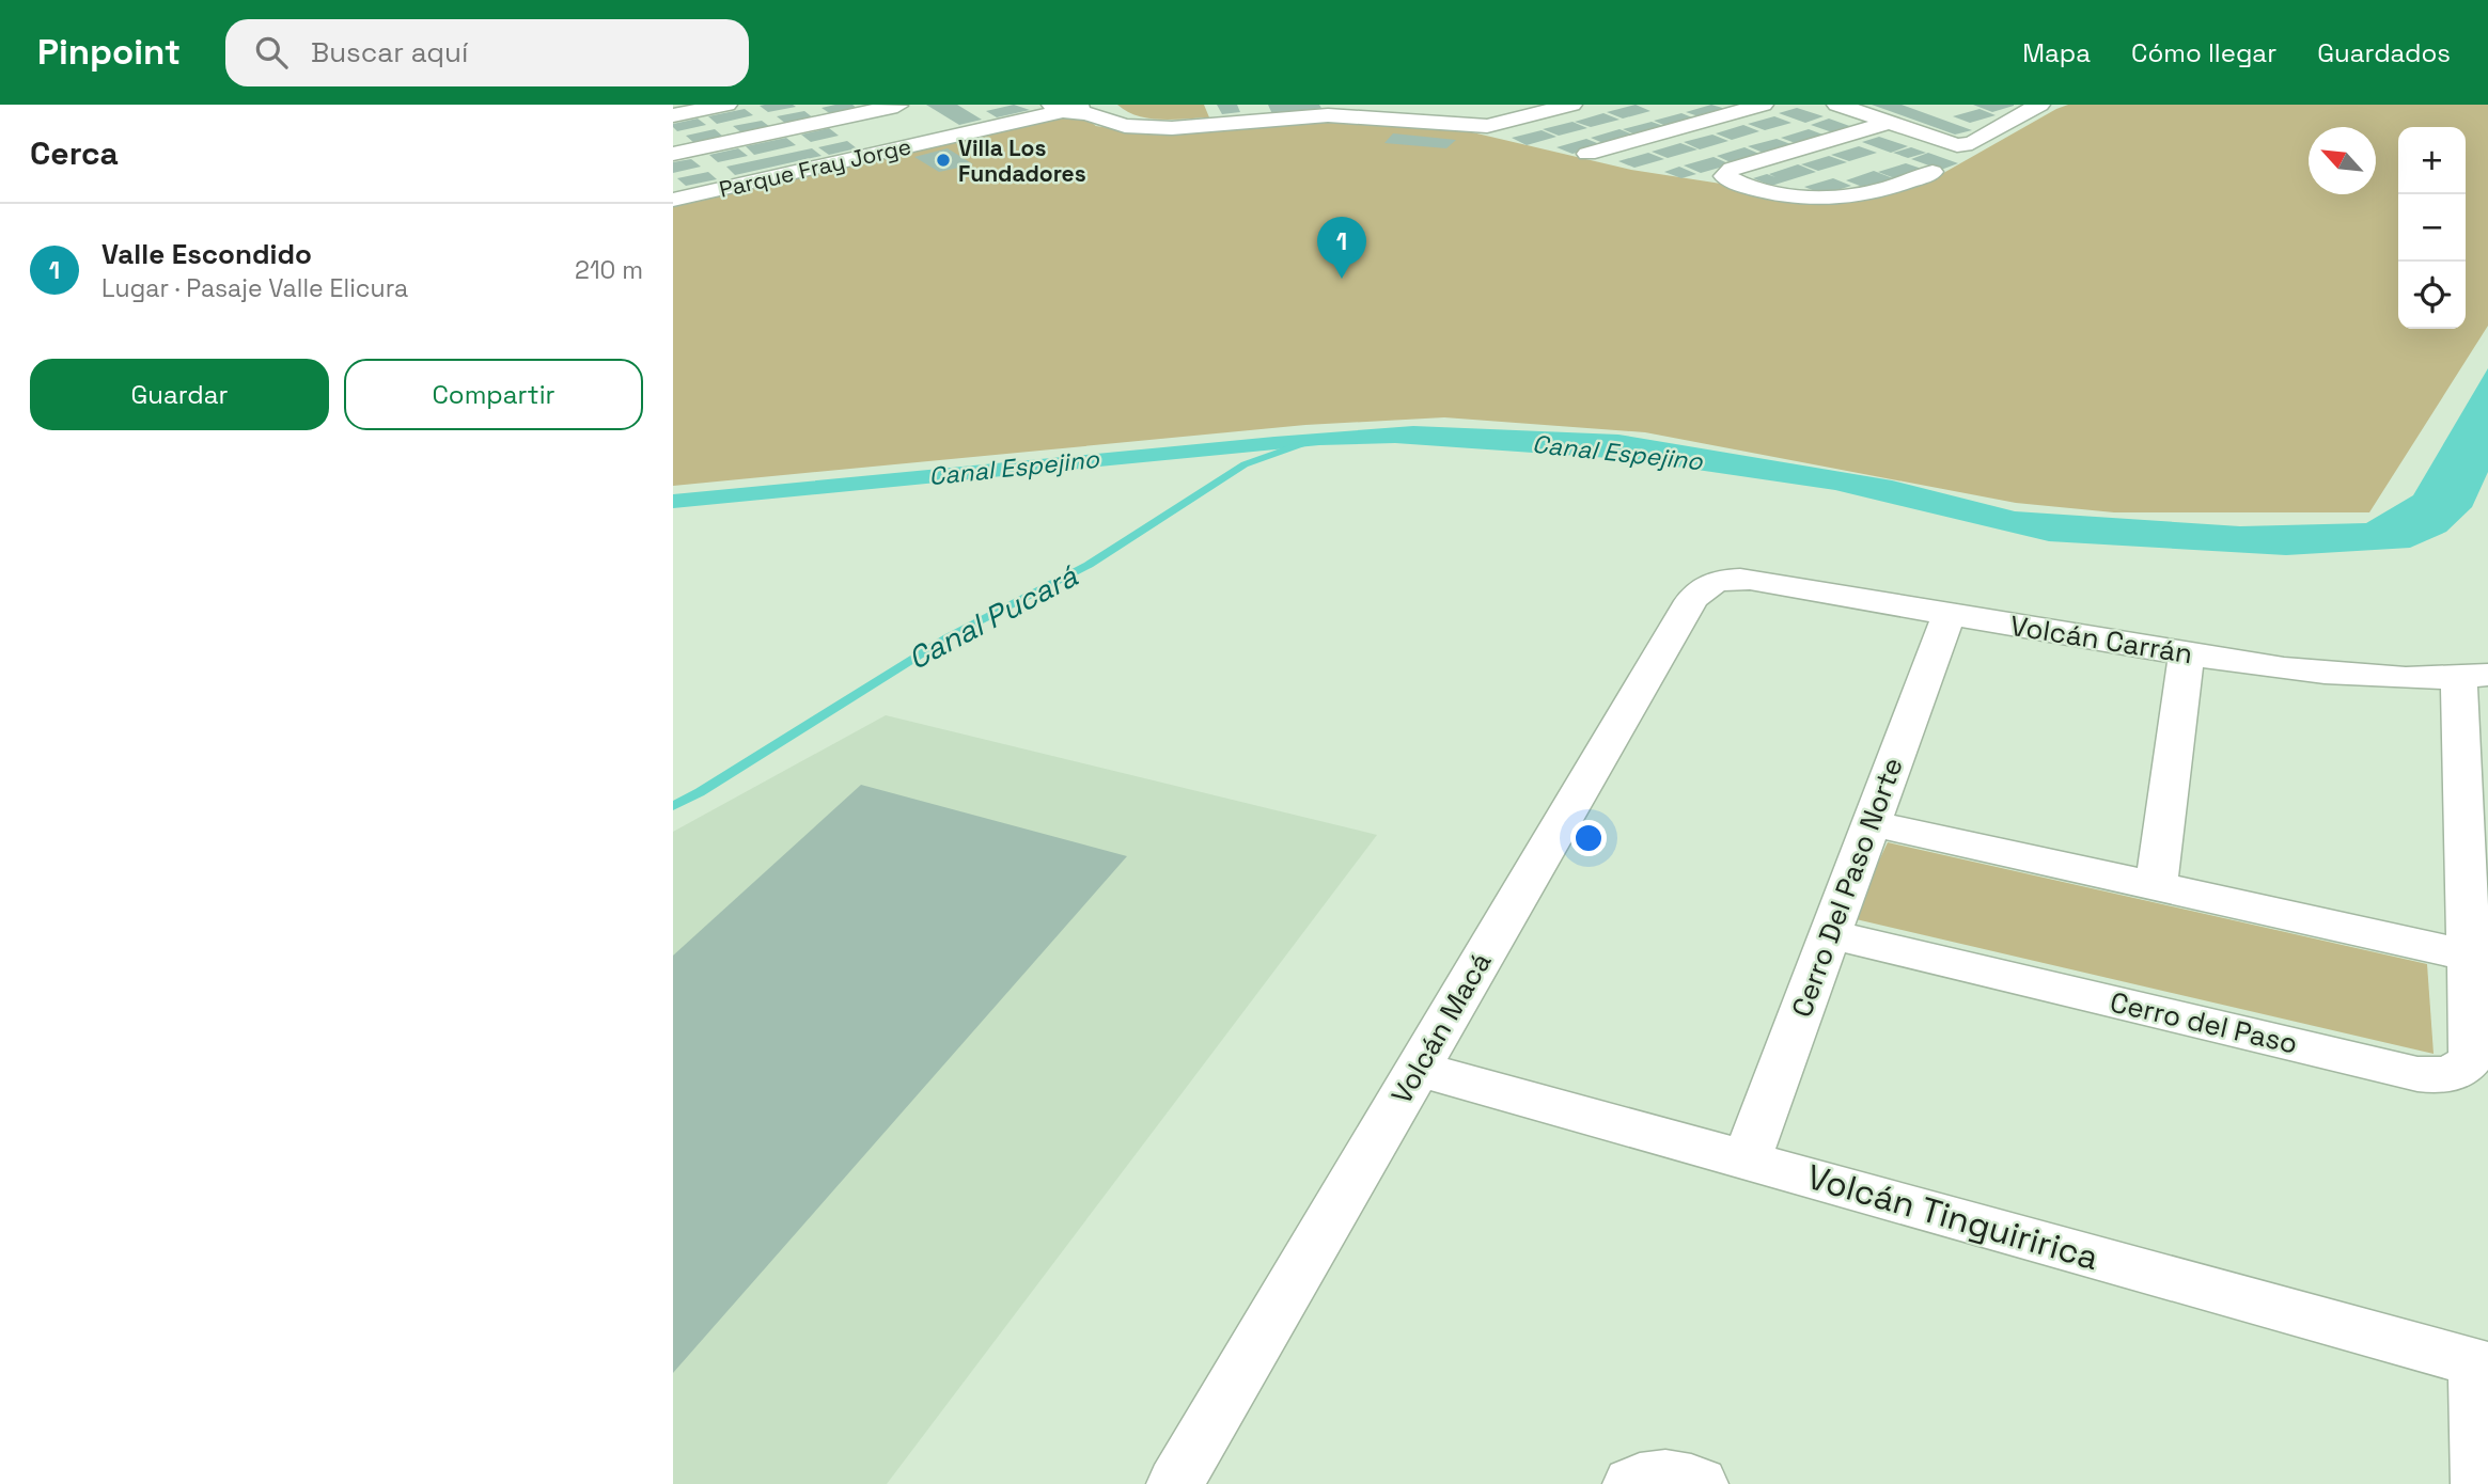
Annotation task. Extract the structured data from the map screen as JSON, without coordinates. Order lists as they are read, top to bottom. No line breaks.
{"streets":{"street":["Parque Fray Jorge","Volcán Carrán","Cerro Del Paso Norte","Cerro del Paso","Volcán Macá","Volcán Tinguiririca"]},"crossings":[["Volcán Carrán","Cerro Del Paso Norte"],["Volcán Carrán","Cerro del Paso"],["Volcán Carrán","Volcán Macá"],["Cerro Del Paso Norte","Cerro del Paso"],["Cerro Del Paso Norte","Volcán Tinguiririca"],["Volcán Macá","Volcán Tinguiririca"]],"water":["Canal Espejino","Canal Pucará"],"places":["Villa Los Fundadores"],"north":"top left","page":{"header":"Pinpoint","search":"Buscar aquí","nav":["Mapa","Cómo llegar","Guardados"],"heading":"Cerca","map_buttons":["+","−"],"list":[{"mark":"1","name":"Valle Escondido","note":"Lugar · Pasaje Valle Elicura","value":"210 m"}],"pins":"1","buttons":["Guardar","Compartir"]}}
